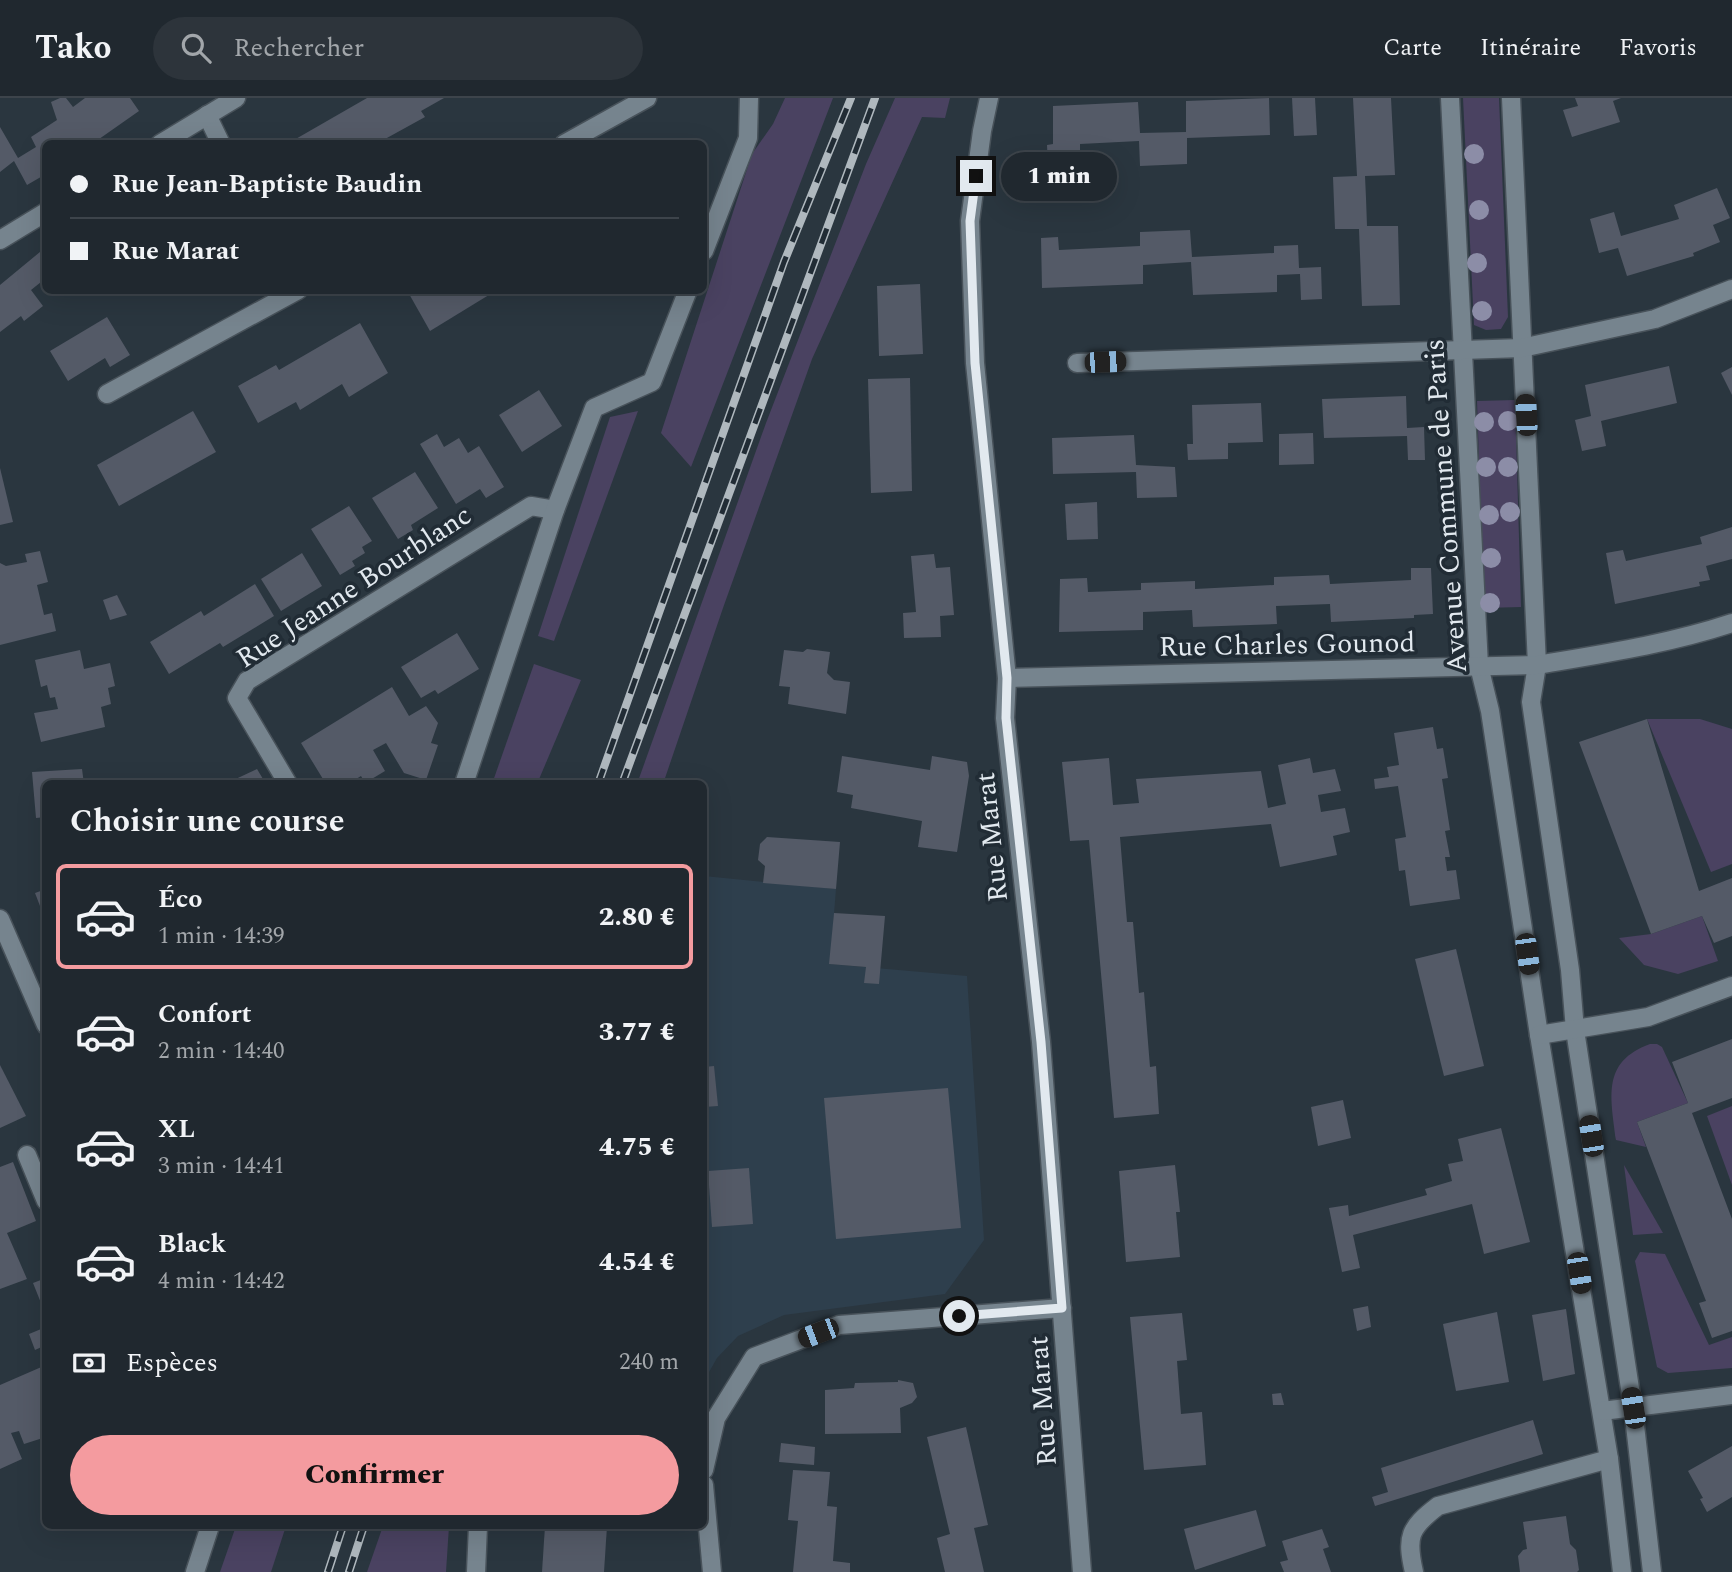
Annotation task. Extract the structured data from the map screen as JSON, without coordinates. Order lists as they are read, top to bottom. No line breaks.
{"streets":{"street":["Avenue Commune de Paris","Rue Jeanne Bourblanc","Rue Charles Gounod","Rue Marat"]},"crossings":[["Avenue Commune de Paris","Rue Charles Gounod"],["Rue Charles Gounod","Rue Marat"]],"page":{"header":"Tako","search":"Rechercher","nav":["Carte","Itinéraire","Favoris"],"banner":["Rue Jean-Baptiste Baudin","Rue Marat"],"bubble":"1 min","heading":"Choisir une course","list":[{"name":"Éco","note":"1 min · 14:39","value":"2.80 €"},{"name":"Confort","note":"2 min · 14:40","value":"3.77 €"},{"name":"XL","note":"3 min · 14:41","value":"4.75 €"},{"name":"Black","note":"4 min · 14:42","value":"4.54 €"}],"pay":["Espèces","240 m"],"buttons":"Confirmer"}}
